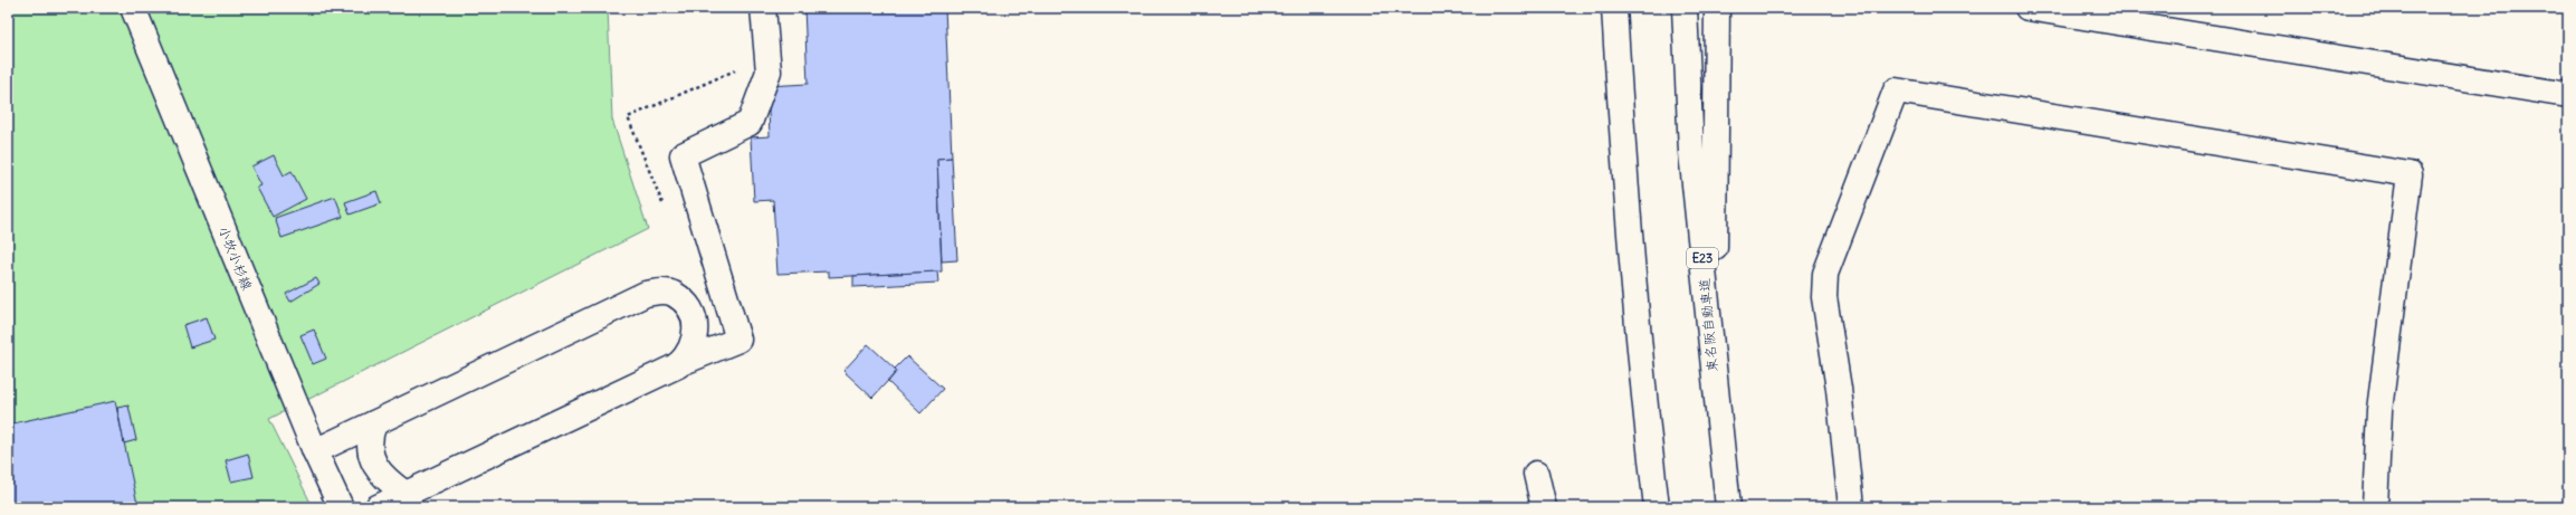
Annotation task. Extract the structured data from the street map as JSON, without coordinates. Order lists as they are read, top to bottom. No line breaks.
{"streets":{"main road":["小牧小杉線","E23","東名阪自動車道"]}}
